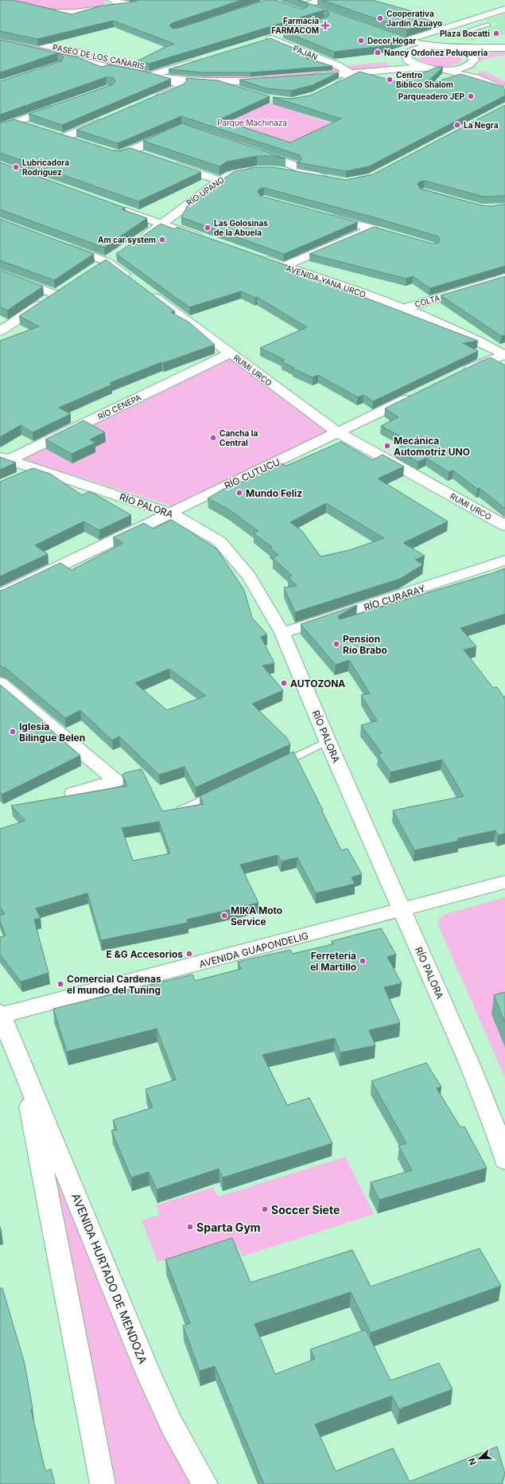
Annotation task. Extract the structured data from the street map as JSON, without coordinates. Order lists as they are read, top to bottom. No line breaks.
{"streets":{"street":["PAJÁN","PASEO DE LOS CAÑARIS","RÍO UPANO","AVENIDA YANA URCO","COLTA","RUMI URCO","RÍO CENEPA","RÍO CUTUCU","RÍO PALORA","RÍO CURARAY","AVENIDA GUAPONDELIG","AVENIDA HURTADO DE MENDOZA"]},"crossings":[["AVENIDA YANA URCO","COLTA"],["RUMI URCO","RÍO CENEPA"],["RUMI URCO","RÍO CUTUCU"],["RÍO CENEPA","RÍO PALORA"],["RÍO CUTUCU","RÍO PALORA"],["RÍO PALORA","RÍO CURARAY"],["RÍO PALORA","AVENIDA GUAPONDELIG"],["AVENIDA GUAPONDELIG","AVENIDA HURTADO DE MENDOZA"]],"parks":["Parque Machinaza"],"places":{"other":["Cooperativa Jardín Azuayo","Plaza Bocatti","Decor Hogar","Nancy Ordoñez Peluqueria","Centro Bíblico Shalom","Parqueadero JEP","La Negra","Lubricadora Rodriguez","Las Golosinas de la Abuela","Am car system","Cancha la Central","Mecánica Automotriz UNO","Mundo Feliz","Pension Río Brabo","AUTOZONA","Iglesia Bilingue Belen","MIKA Moto Service","E &G Accesorios","Ferretería el Martillo","Comercial Cardenas el mundo del Tuning","Soccer Siete","Sparta Gym"],"health":["Farmacia FARMACOM"]},"north":"left"}
